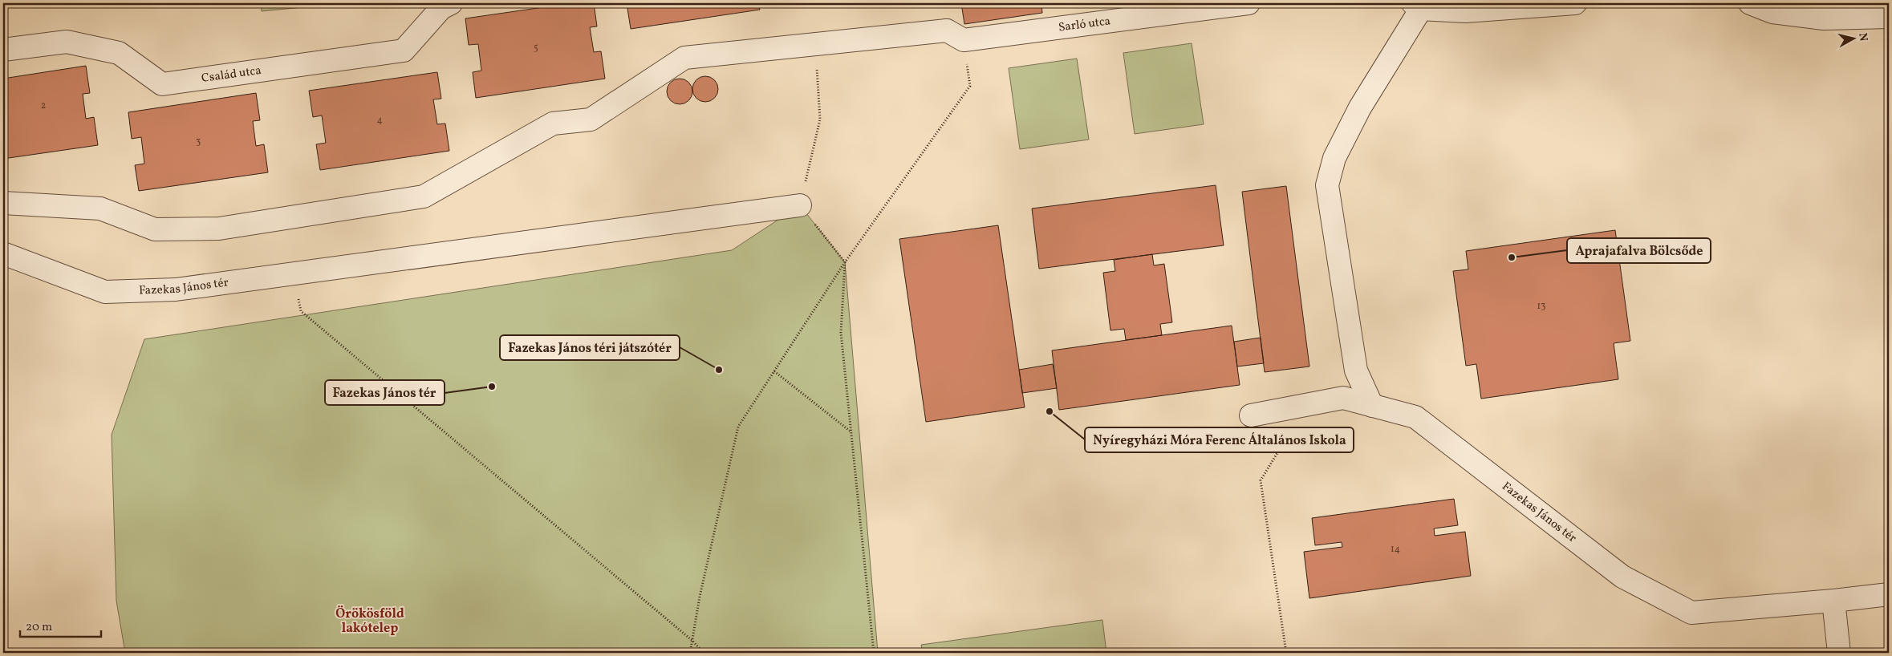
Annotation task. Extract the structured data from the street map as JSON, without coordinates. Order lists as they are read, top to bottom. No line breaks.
{"streets":{"street":["Sarló utca","Család utca","Fazekas János tér"]},"districts":["Örökösföld lakótelep"],"places":["Aprajafalva Bölcsőde","Fazekas János téri játszótér","Fazekas János tér","Nyíregyházi Móra Ferenc Általános Iskola"],"house_numbers":["5","2","4","3","13","14"],"scale_bar":"20 m","north":"right"}
